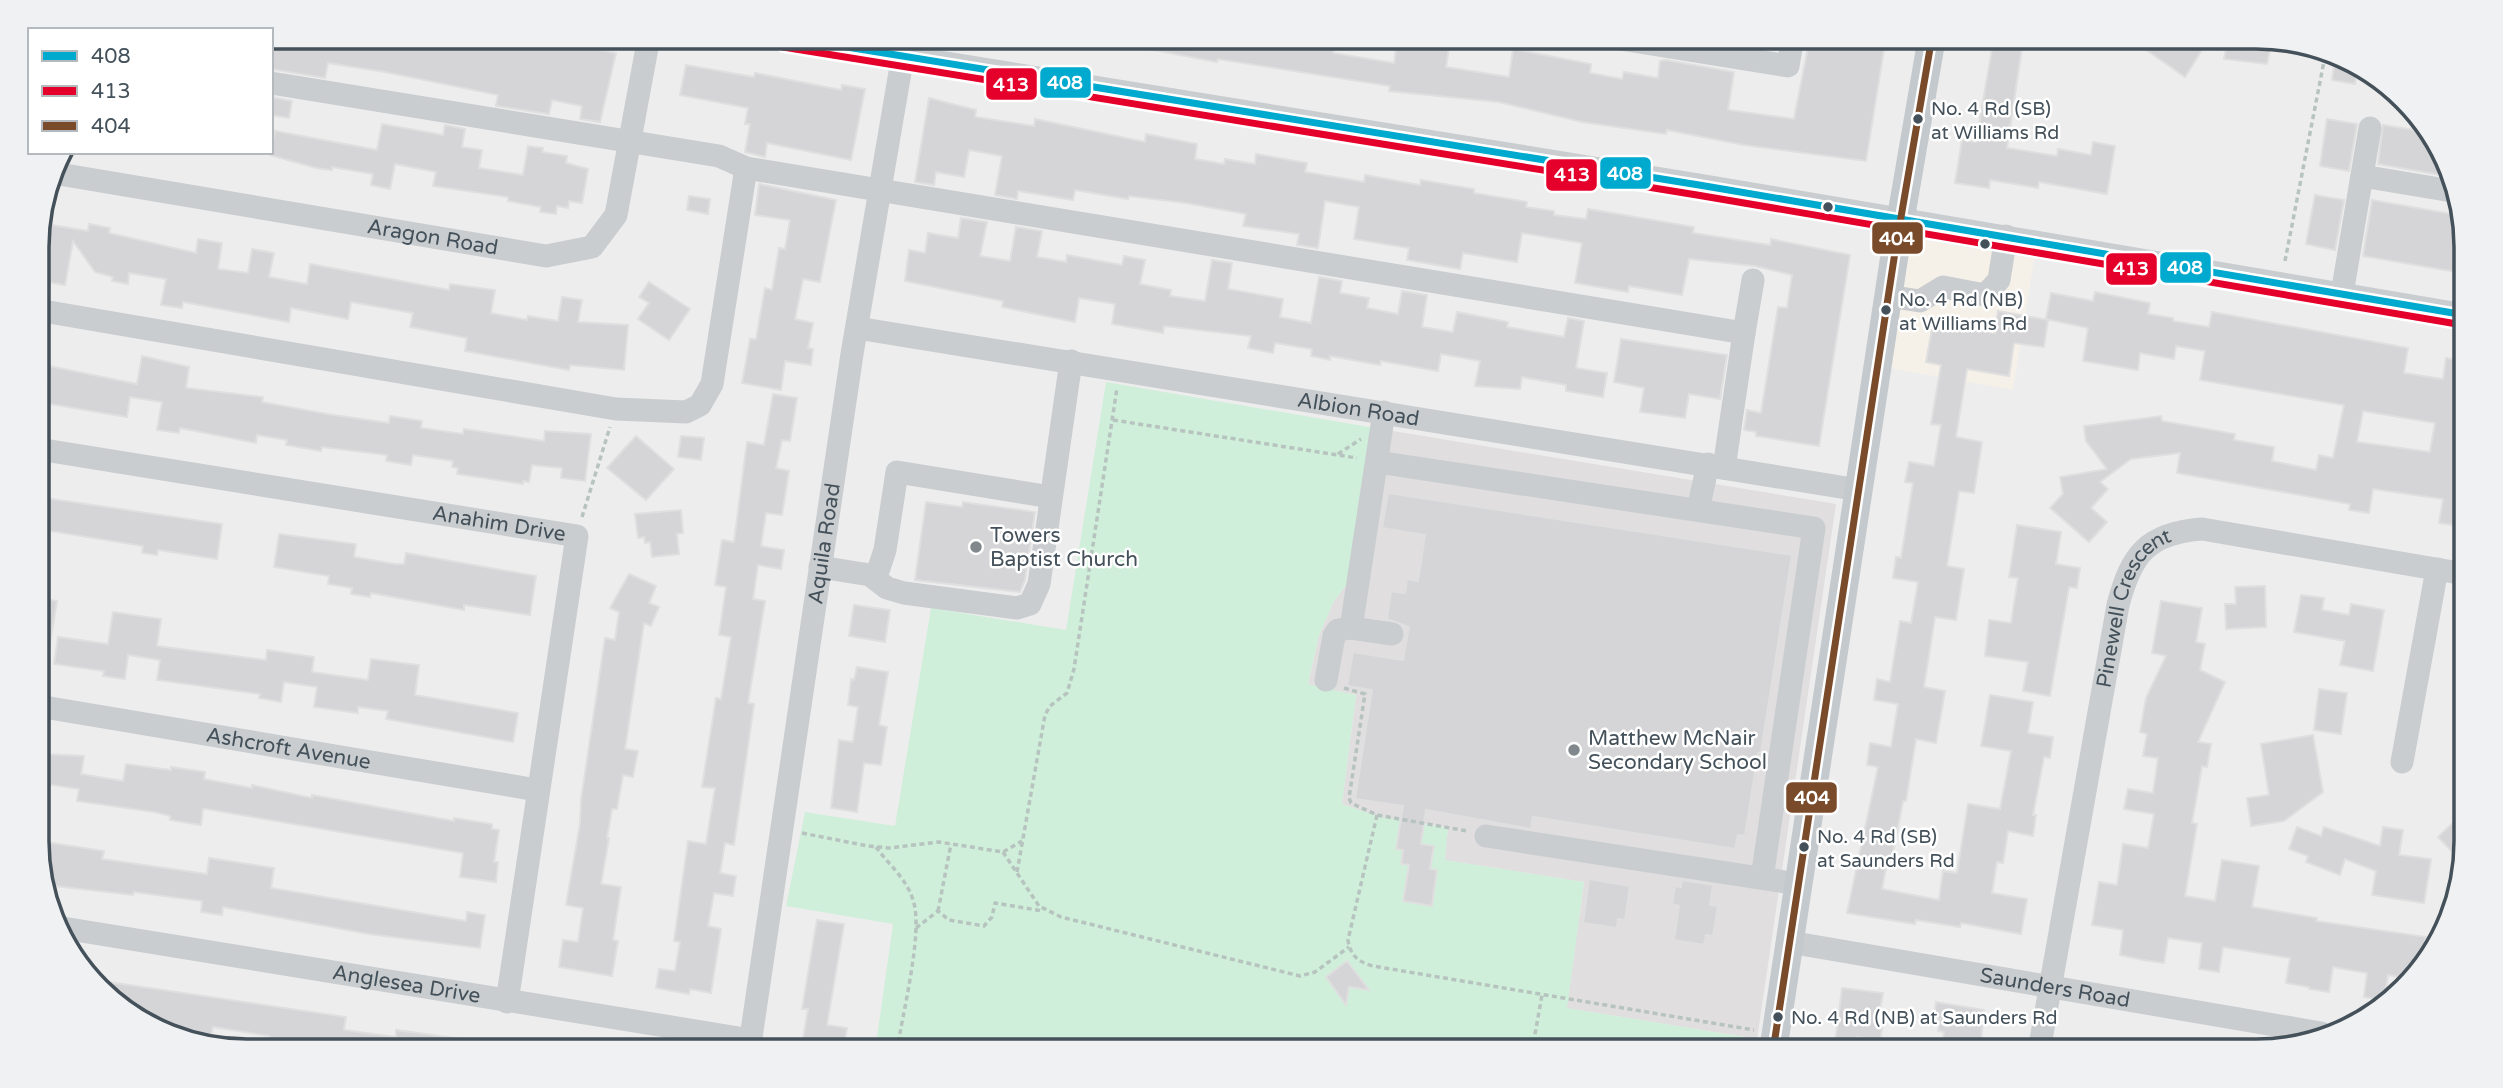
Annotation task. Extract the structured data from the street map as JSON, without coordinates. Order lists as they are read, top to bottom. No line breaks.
{"streets":{"street":["Aragon Road","Albion Road","Anahim Drive","Aquila Road","Pinewell Crescent","Ashcroft Avenue","Anglesea Drive","Saunders Road"]},"crossings":[["Albion Road","Aquila Road"],["Anahim Drive","Ashcroft Avenue"],["Anahim Drive","Anglesea Drive"],["Pinewell Crescent","Saunders Road"]],"places":["No. 4 Rd (SB) at Williams Rd","No. 4 Rd (NB) at Williams Rd","Towers Baptist Church","Matthew McNair Secondary School","No. 4 Rd (SB) at Saunders Rd","No. 4 Rd (NB) at Saunders Rd"],"lines":["transit line 408","transit line 413","transit line 404"],"legend":["408","413","404"]}
